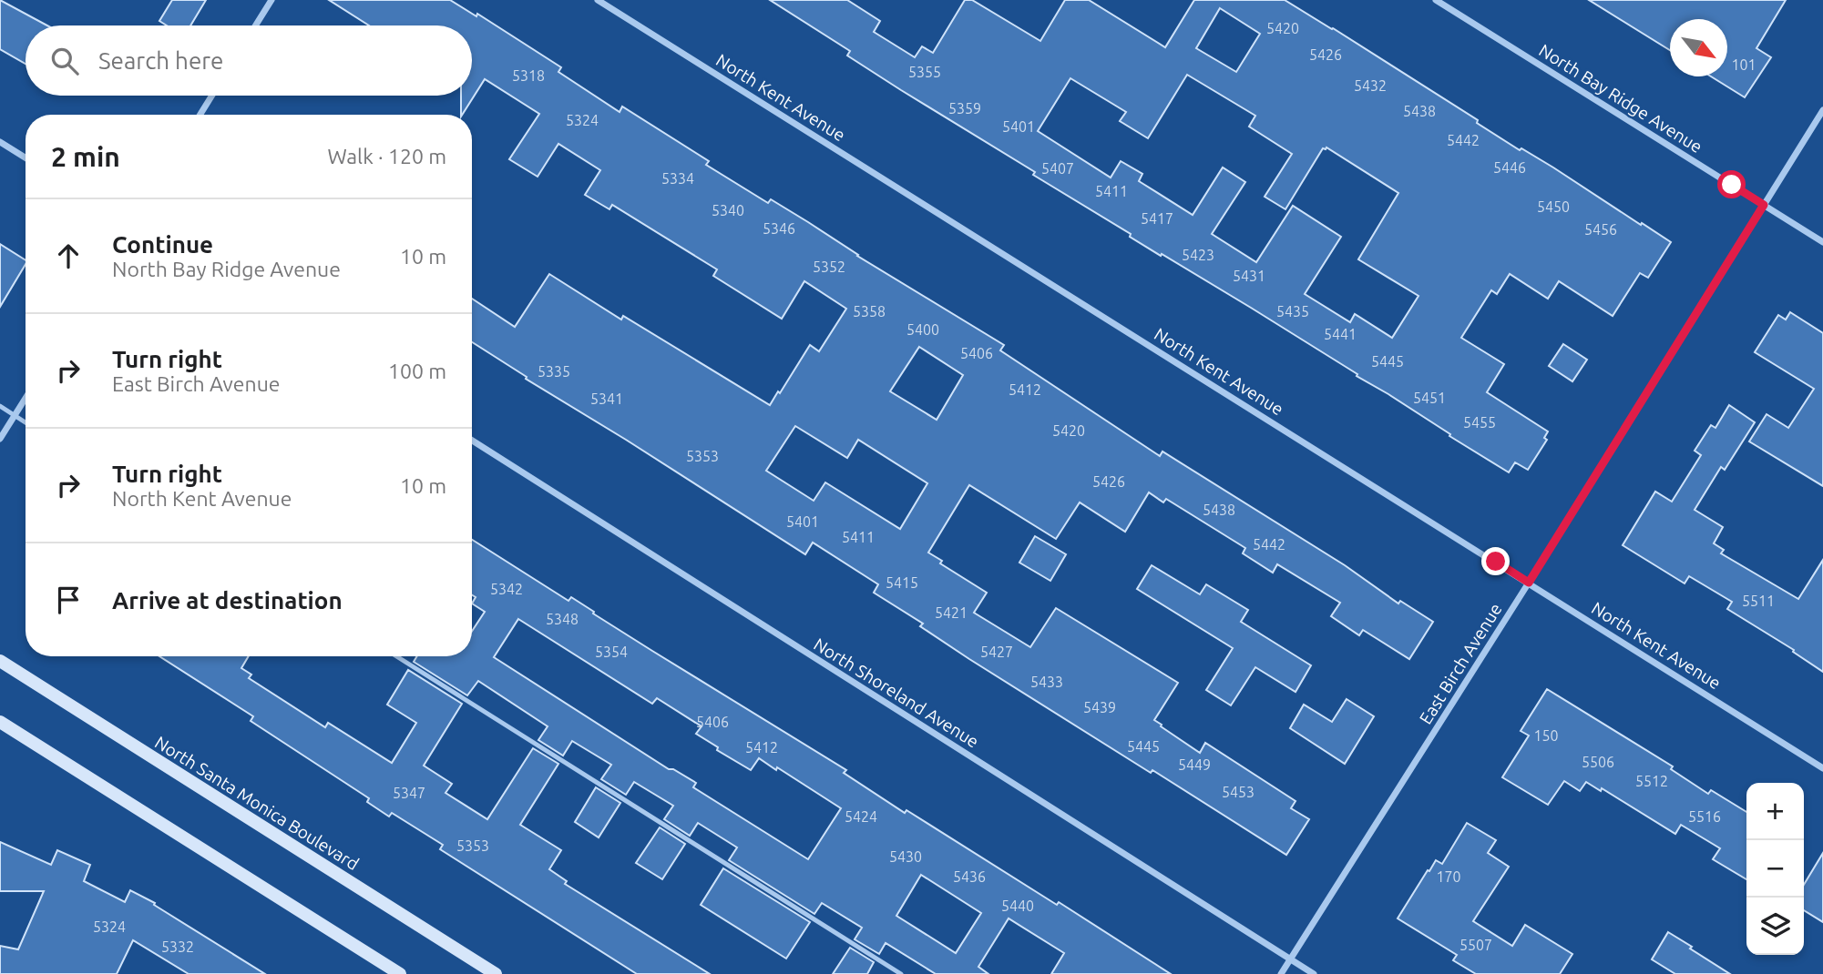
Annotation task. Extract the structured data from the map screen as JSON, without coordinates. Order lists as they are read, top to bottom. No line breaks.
{"streets":{"street":["North Kent Avenue","North Bay Ridge Avenue","East Birch Avenue","North Shoreland Avenue","North Santa Monica Boulevard"]},"crossings":[["North Kent Avenue","East Birch Avenue"],["North Bay Ridge Avenue","East Birch Avenue"],["East Birch Avenue","North Shoreland Avenue"]],"house_numbers":["5420","5426","101","5355","5318","5432","5359","5438","5324","5401","5442","5446","5407","5334","5411","5450","5340","5417","5346","5456","5423","5352","5431","5358","5435","5400","5441","5406","5445","5335","5412","5451","5341","5455","5420","5353","5426","5438","5401","5411","5442","5415","5342","5511","5421","5348","5354","5427","5433","5439","5406","150","5445","5412","5506","5449","5512","5453","5347","5424","5516","5353","5430","5436","170","5440","5324","5507","5332"],"north":"bottom right","page":{"search":"Search here","heading":["2 min","Walk · 120 m"],"list":[["Continue","North Bay Ridge Avenue","10 m"],["Turn right","East Birch Avenue","100 m"],["Turn right","North Kent Avenue","10 m"],"Arrive at destination"],"map_buttons":["+","−"]}}
